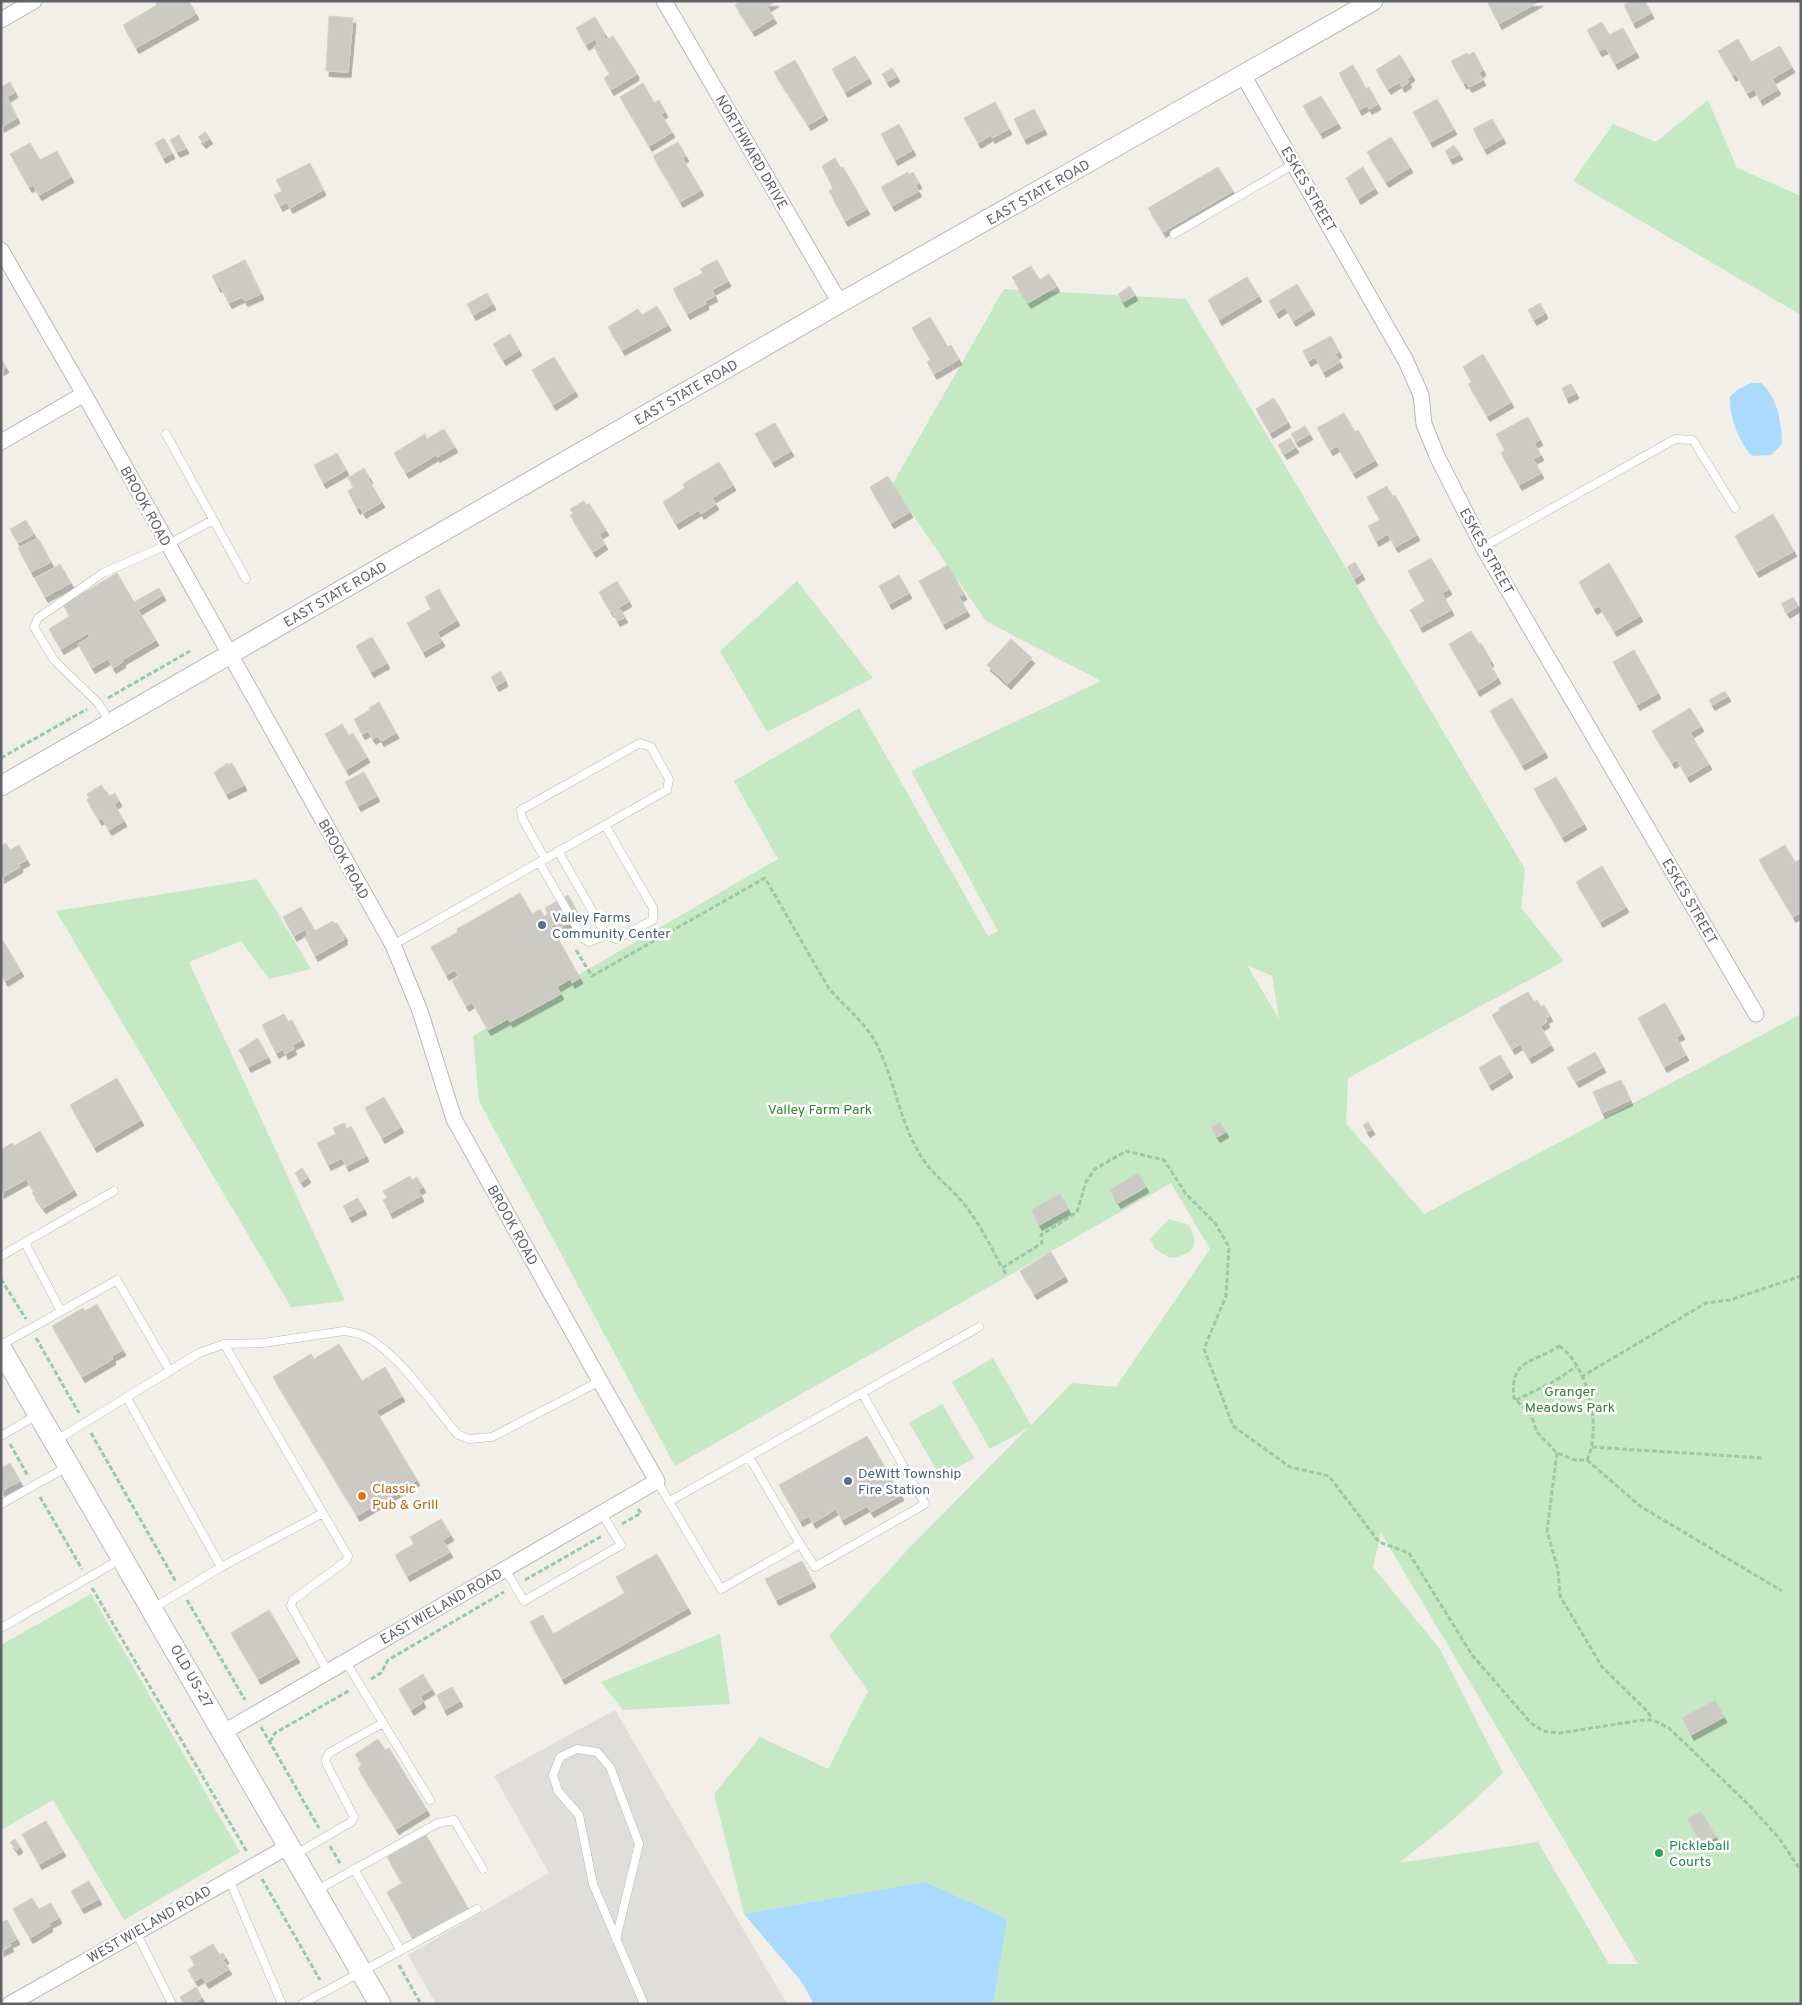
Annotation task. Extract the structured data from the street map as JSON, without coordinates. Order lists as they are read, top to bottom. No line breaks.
{"streets":{"main road":["OLD US-27"],"street":["NORTHWARD DRIVE","ESKES STREET","EAST STATE ROAD","BROOK ROAD","EAST WIELAND ROAD","WEST WIELAND ROAD"]},"crossings":[["NORTHWARD DRIVE","EAST STATE ROAD"],["ESKES STREET","EAST STATE ROAD"],["EAST STATE ROAD","BROOK ROAD"],["BROOK ROAD","EAST WIELAND ROAD"],["EAST WIELAND ROAD","OLD US-27"],["OLD US-27","WEST WIELAND ROAD"]],"parks":["Valley Farm Park","Granger Meadows Park"],"places":["Valley Farms Community Center","DeWitt Township Fire Station","Classic Pub & Grill","Pickleball Courts"]}
